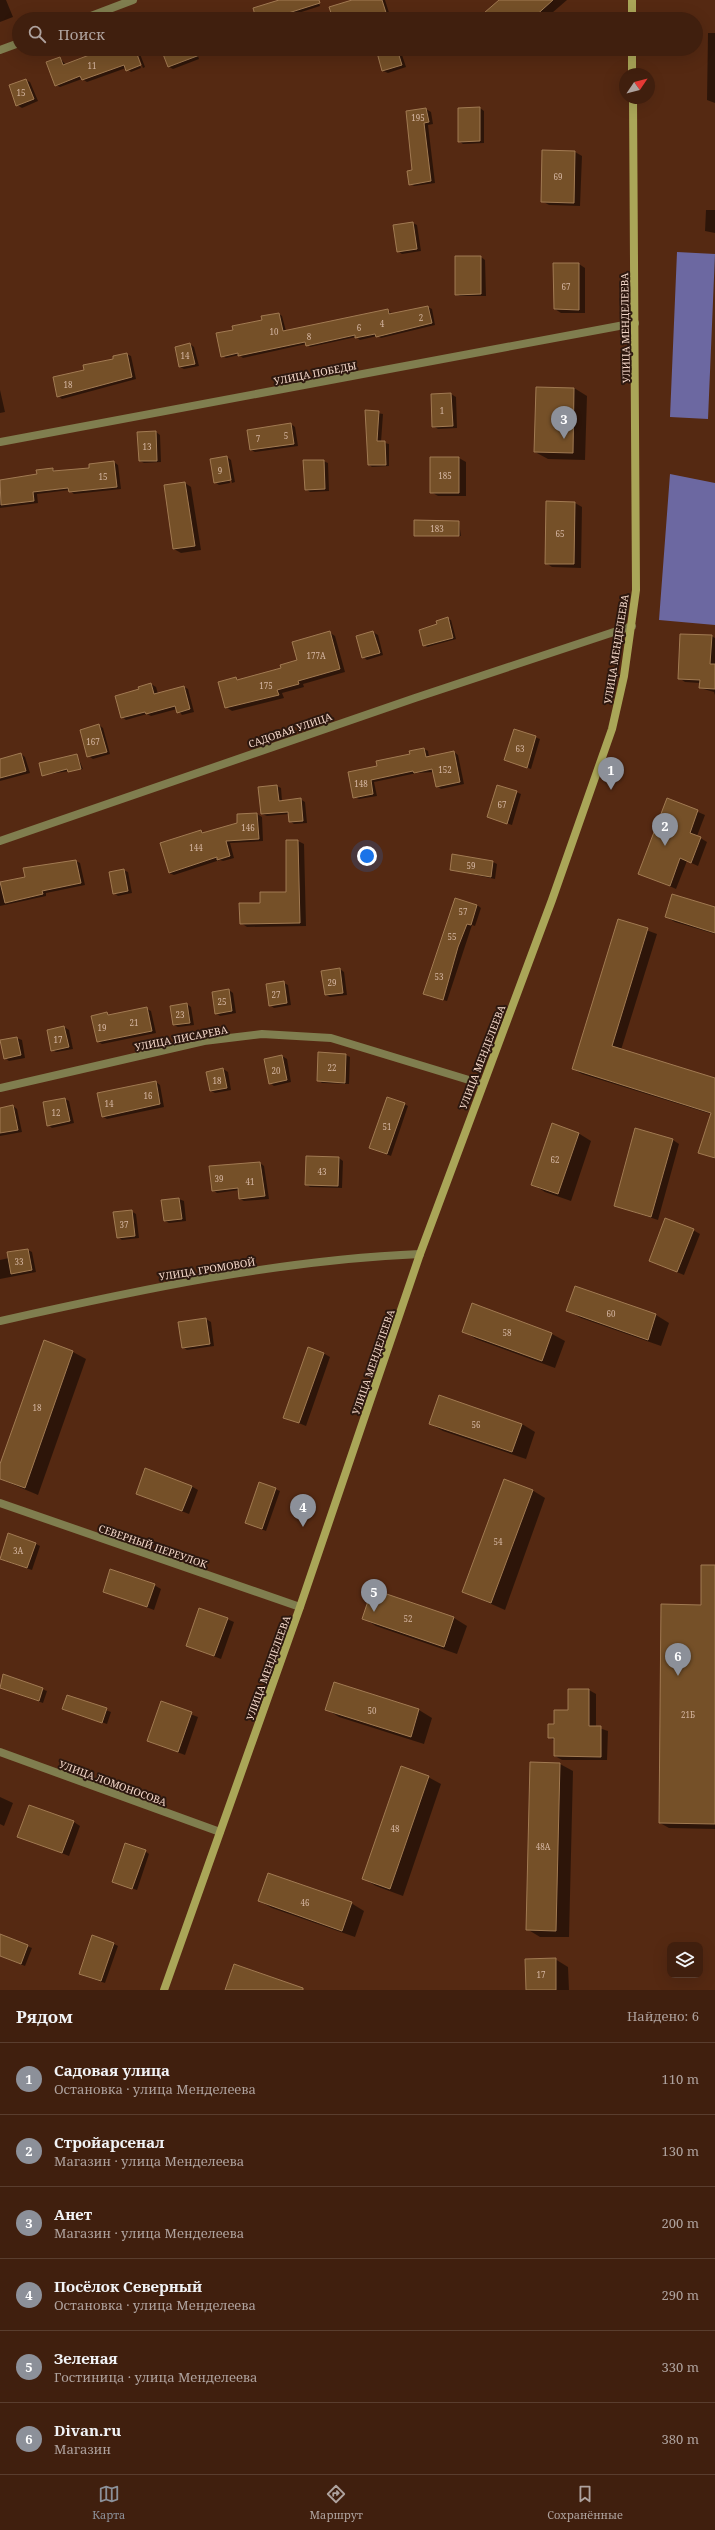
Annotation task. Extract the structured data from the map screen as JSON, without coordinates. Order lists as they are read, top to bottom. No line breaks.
{"streets":{"main road":["УЛИЦА МЕНДЕЛЕЕВА"],"street":["УЛИЦА ПОБЕДЫ","САДОВАЯ УЛИЦА","УЛИЦА ПИСАРЕВА","УЛИЦА ГРОМОВОЙ","СЕВЕРНЫЙ ПЕРЕУЛОК","УЛИЦА ЛОМОНОСОВА"]},"crossings":[["УЛИЦА МЕНДЕЛЕЕВА","УЛИЦА ПОБЕДЫ"],["УЛИЦА МЕНДЕЛЕЕВА","САДОВАЯ УЛИЦА"],["УЛИЦА МЕНДЕЛЕЕВА","УЛИЦА ПИСАРЕВА"],["УЛИЦА МЕНДЕЛЕЕВА","УЛИЦА ГРОМОВОЙ"],["УЛИЦА МЕНДЕЛЕЕВА","СЕВЕРНЫЙ ПЕРЕУЛОК"],["УЛИЦА МЕНДЕЛЕЕВА","УЛИЦА ЛОМОНОСОВА"]],"house_numbers":["11","15","195","69","67","2","4","6","10","8","14","18","1","5","7","13","9","185","15","183","65","177А","175","167","63","152","148","67","146","144","59","57","55","53","29","27","25","23","21","19","17","22","20","18","16","14","12","51","62","43","39","41","37","33","60","58","18","56","54","3А","52","50","21Б","48","48А","46","17"],"north":"top right","page":{"search":"Поиск","pins":["3","1","2","4","5","6"],"heading":["Рядом","Найдено: 6"],"list":[{"mark":"1","name":"Садовая улица","note":"Остановка · улица Менделеева","value":"110 m"},{"mark":"2","name":"Стройарсенал","note":"Магазин · улица Менделеева","value":"130 m"},{"mark":"3","name":"Анет","note":"Магазин · улица Менделеева","value":"200 m"},{"mark":"4","name":"Посёлок Северный","note":"Остановка · улица Менделеева","value":"290 m"},{"mark":"5","name":"Зеленая","note":"Гостиница · улица Менделеева","value":"330 m"},{"mark":"6","name":"Divan.ru","note":"Магазин","value":"380 m"}],"nav":["Карта","Маршрут","Сохранённые"]}}
